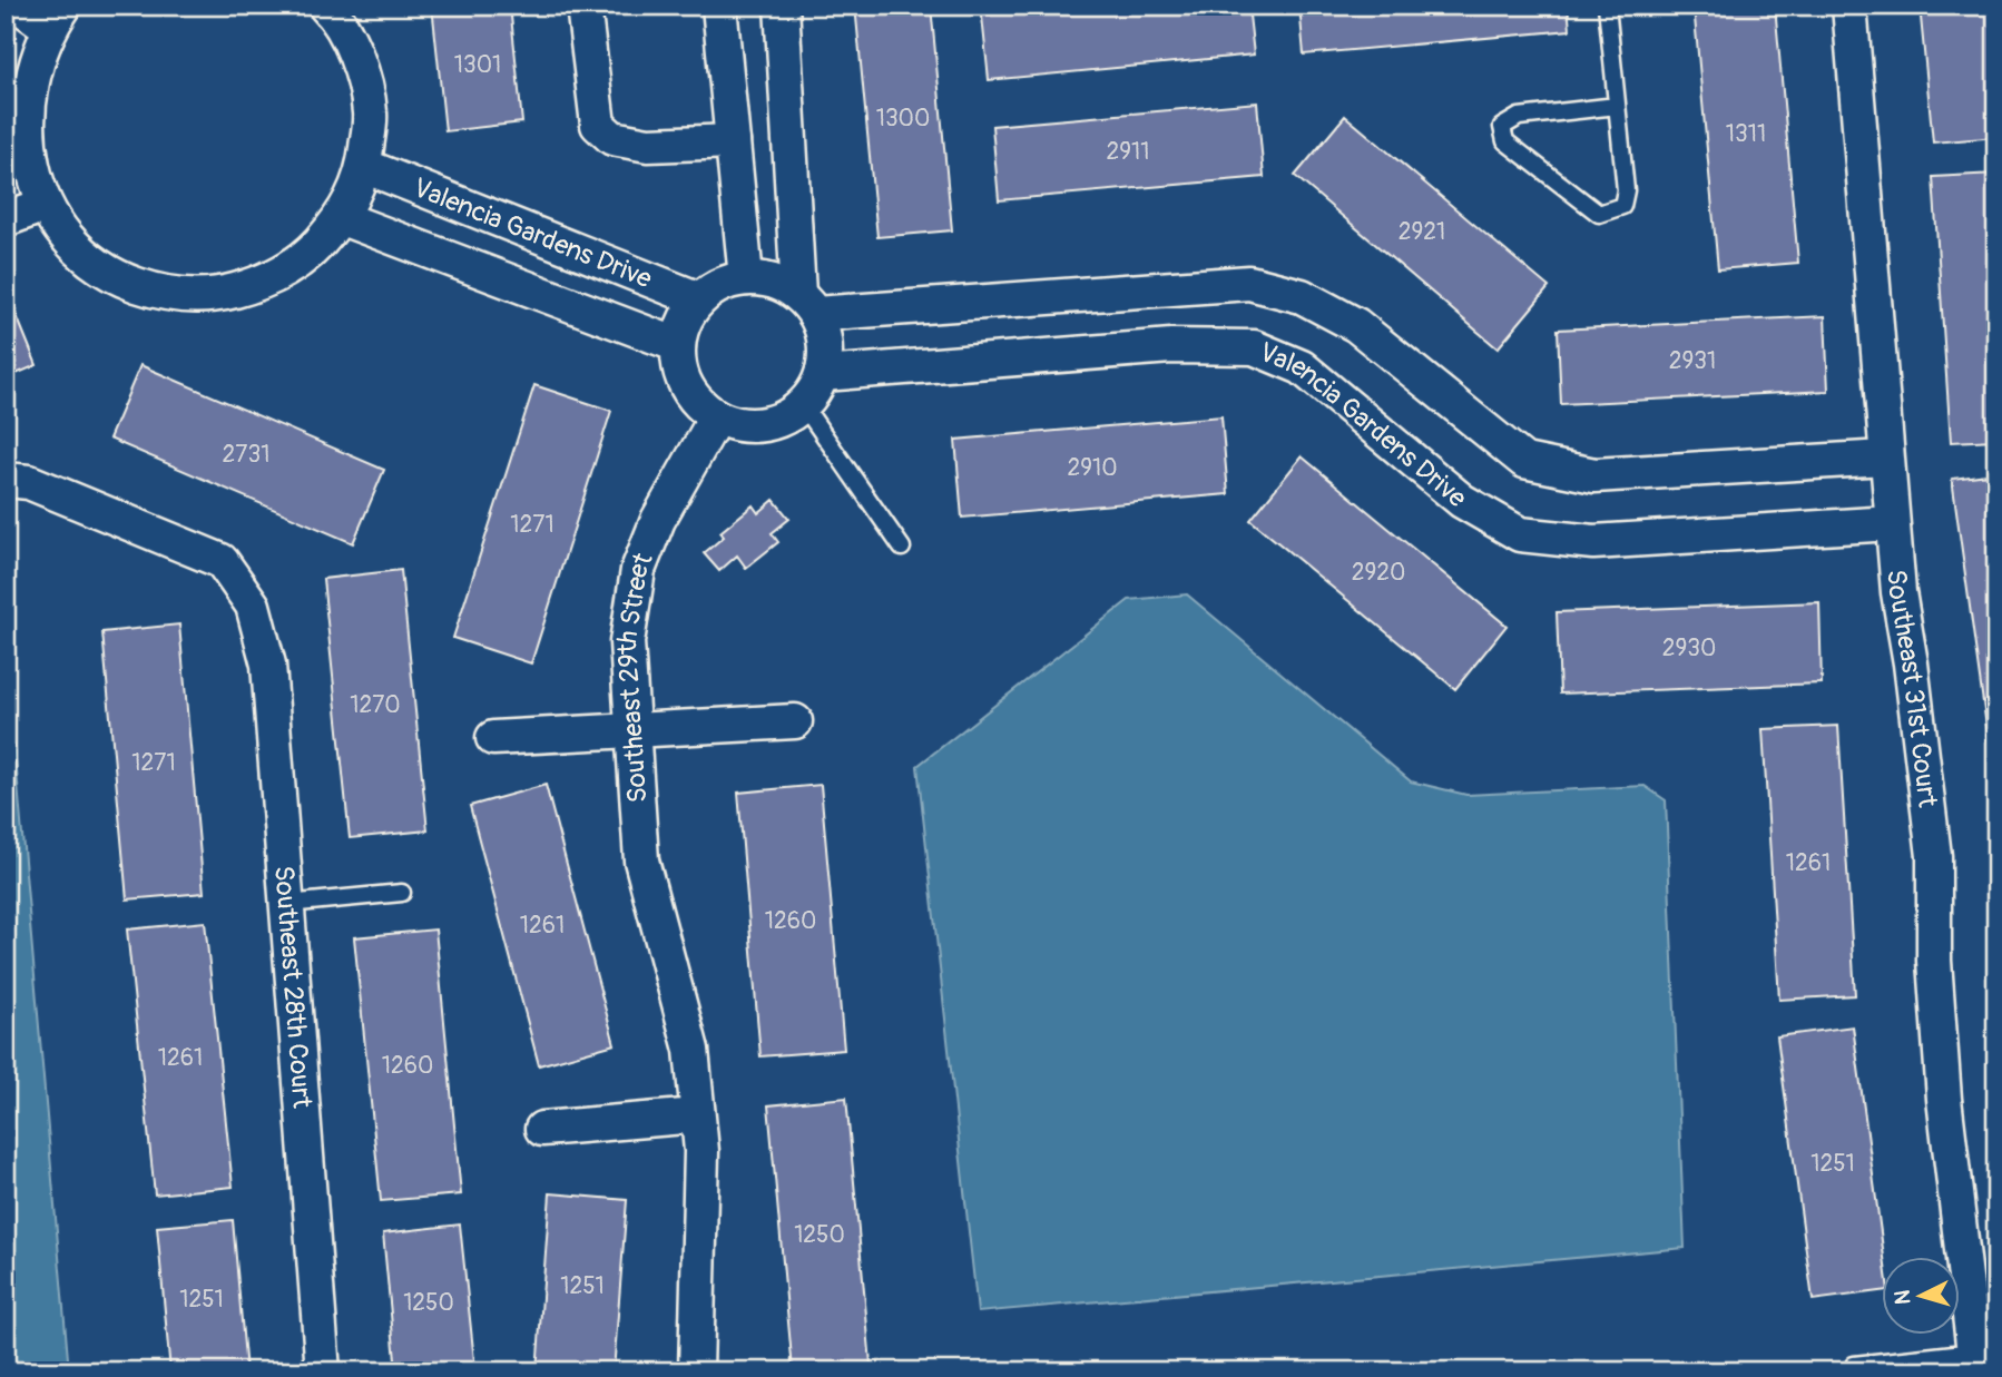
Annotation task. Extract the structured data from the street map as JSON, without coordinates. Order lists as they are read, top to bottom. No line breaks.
{"streets":{"street":["Valencia Gardens Drive","Southeast 29th Street","Southeast 31st Court","Southeast 28th Court"]},"crossings":[["Valencia Gardens Drive","Southeast 29th Street"],["Valencia Gardens Drive","Southeast 31st Court"]],"house_numbers":["1301","1300","1311","2911","2921","2931","2731","2910","1271","2920","2930","1270","1271","1261","1260","1261","1261","1260","1251","1250","1251","1251","1250"],"north":"left"}
